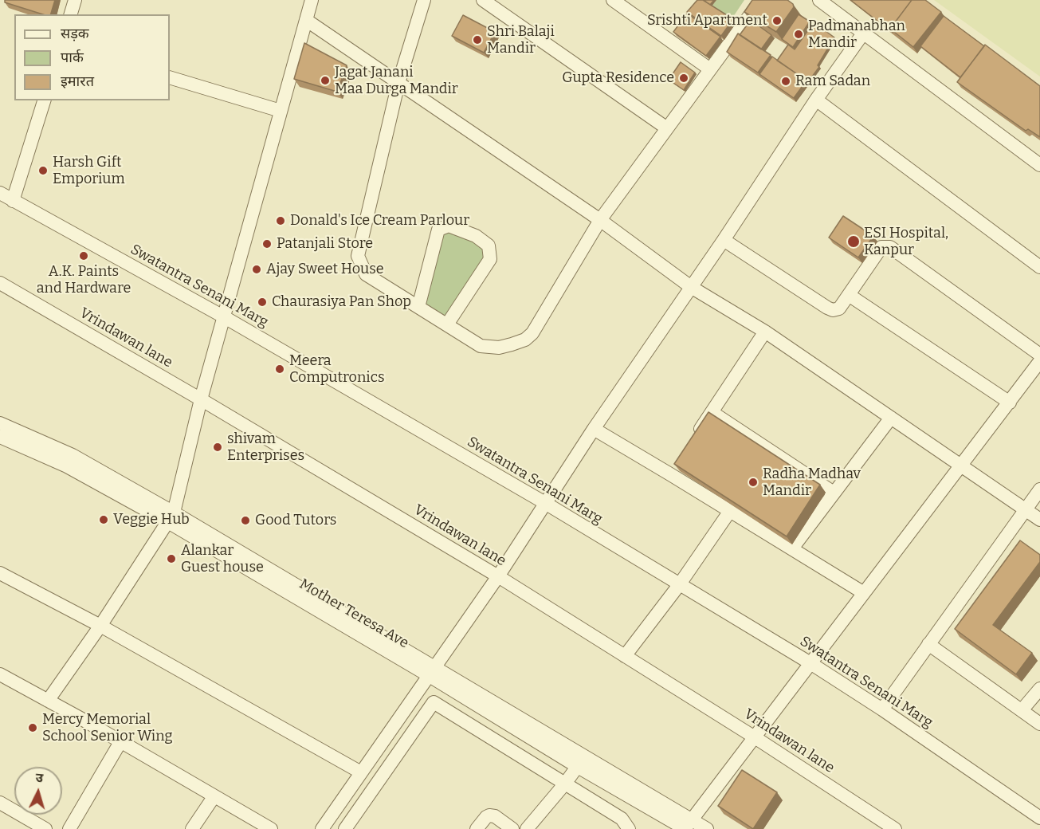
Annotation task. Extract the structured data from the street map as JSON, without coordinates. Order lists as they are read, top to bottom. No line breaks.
{"streets":{"street":["Swatantra Senani Marg","Vrindawan lane"]},"places":["Srishti Apartment","Padmanabhan Mandir","Shri Balaji Mandir","Gupta Residence","Jagat Janani Maa Durga Mandir","Ram Sadan","Harsh Gift Emporium","Donald's Ice Cream Parlour","ESI Hospital, Kanpur","Patanjali Store","A.K. Paints and Hardware","Ajay Sweet House","Chaurasiya Pan Shop","Meera Computronics","shivam Enterprises","Radha Madhav Mandir","Veggie Hub","Good Tutors","Alankar Guest house","Mercy Memorial School Senior Wing"],"legend":["सड़क","पार्क","इमारत"],"north":"top"}
